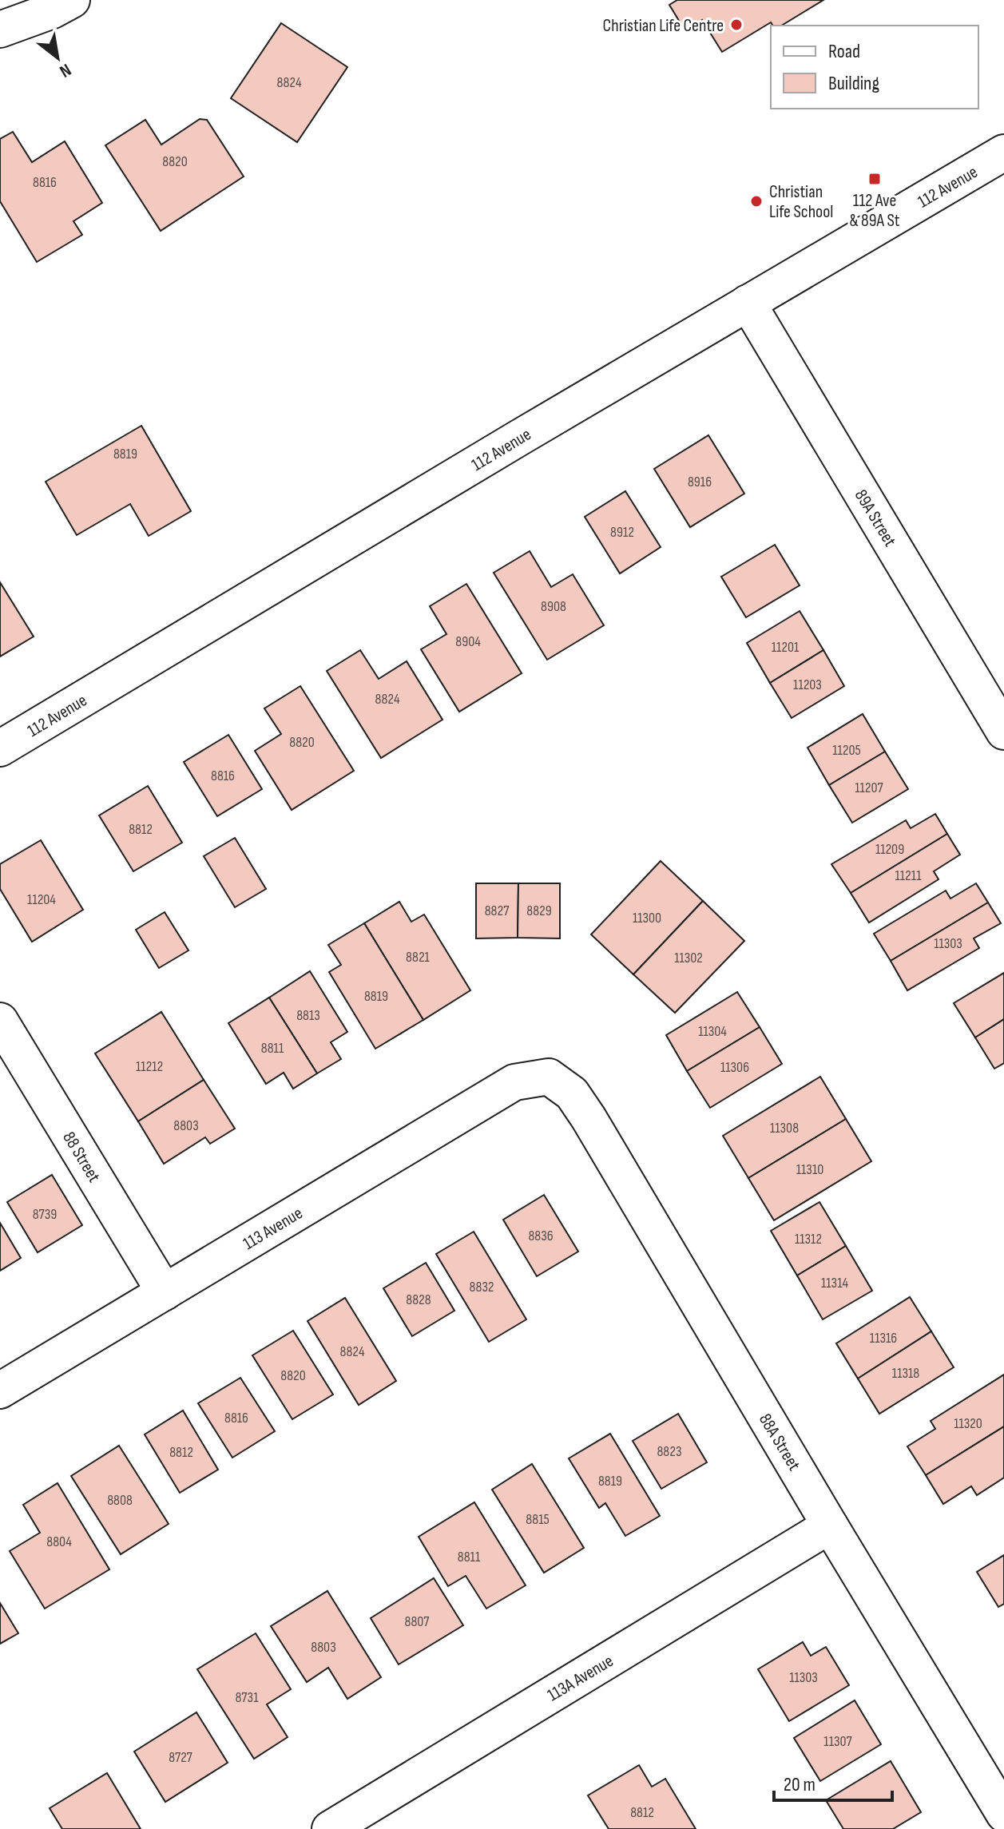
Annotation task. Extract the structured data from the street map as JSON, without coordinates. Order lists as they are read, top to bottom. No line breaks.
{"streets":{"street":["112 Avenue","89A Street","88 Street","113 Avenue","88A Street","113A Avenue"]},"crossings":[["112 Avenue","89A Street"],["88 Street","113 Avenue"],["113 Avenue","88A Street"],["88A Street","113A Avenue"]],"places":{"other":["Christian Life Centre","Christian Life School"],"transit":["112 Ave & 89A St"]},"house_numbers":["8824","8820","8816","8819","8916","8912","8908","8904","11201","11203","8824","8820","11205","8816","11207","8812","11209","11211","11204","8827","8829","11300","11303","8821","11302","8819","8813","11304","8811","11212","11306","8803","11308","11310","8739","8836","11312","11314","8832","8828","11316","8824","11318","8820","8816","11320","8823","8812","8819","8808","8815","8804","8811","8807","8803","11303","8731","11307","8727","8812"],"legend":["Road","Building"],"scale_bar":"20 m","north":"bottom right"}
